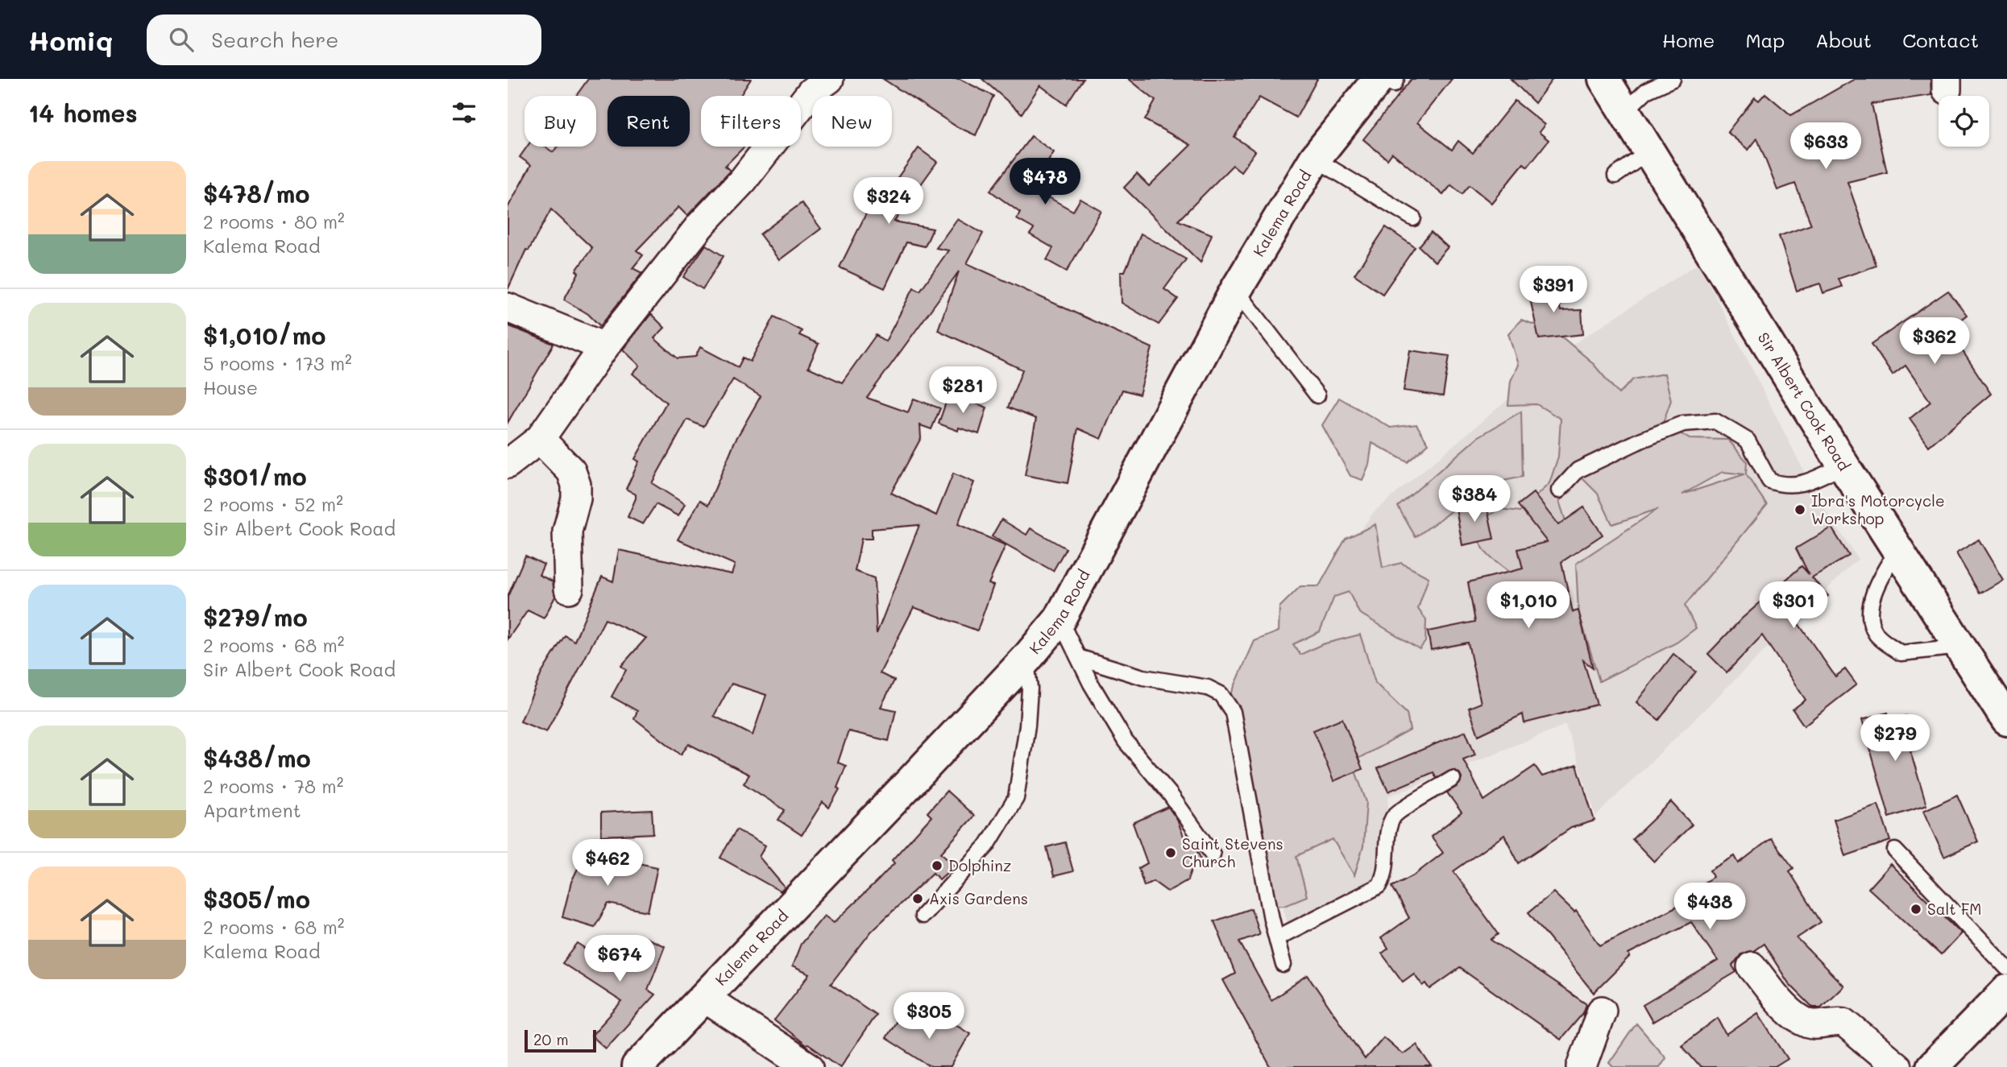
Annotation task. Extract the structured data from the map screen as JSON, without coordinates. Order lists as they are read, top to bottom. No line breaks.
{"streets":{"street":["Kalema Road","Sir Albert Cook Road"]},"places":["Ibra's Motorcycle Workshop","Saint Stevens Church","Dolphinz","Axis Gardens","Salt FM"],"scale_bar":"20 m","page":{"header":"Homiq","search":"Search here","nav":["Home","Map","About","Contact"],"heading":"14 homes","chip":["Buy","Rent","Filters","New"],"price":["$633","$478","$324","$391","$362","$281","$384","$1,010","$301","$279","$462","$438","$674","$305"],"list":[{"name":"$478/mo","note":"2 rooms · 80 m² · Kalema Road"},{"name":"$1,010/mo","note":"5 rooms · 173 m² · House"},{"name":"$301/mo","note":"2 rooms · 52 m² · Sir Albert Cook Road"},{"name":"$279/mo","note":"2 rooms · 68 m² · Sir Albert Cook Road"},{"name":"$438/mo","note":"2 rooms · 78 m² · Apartment"},{"name":"$305/mo","note":"2 rooms · 68 m² · Kalema Road"}],"scale":"20 m"}}
